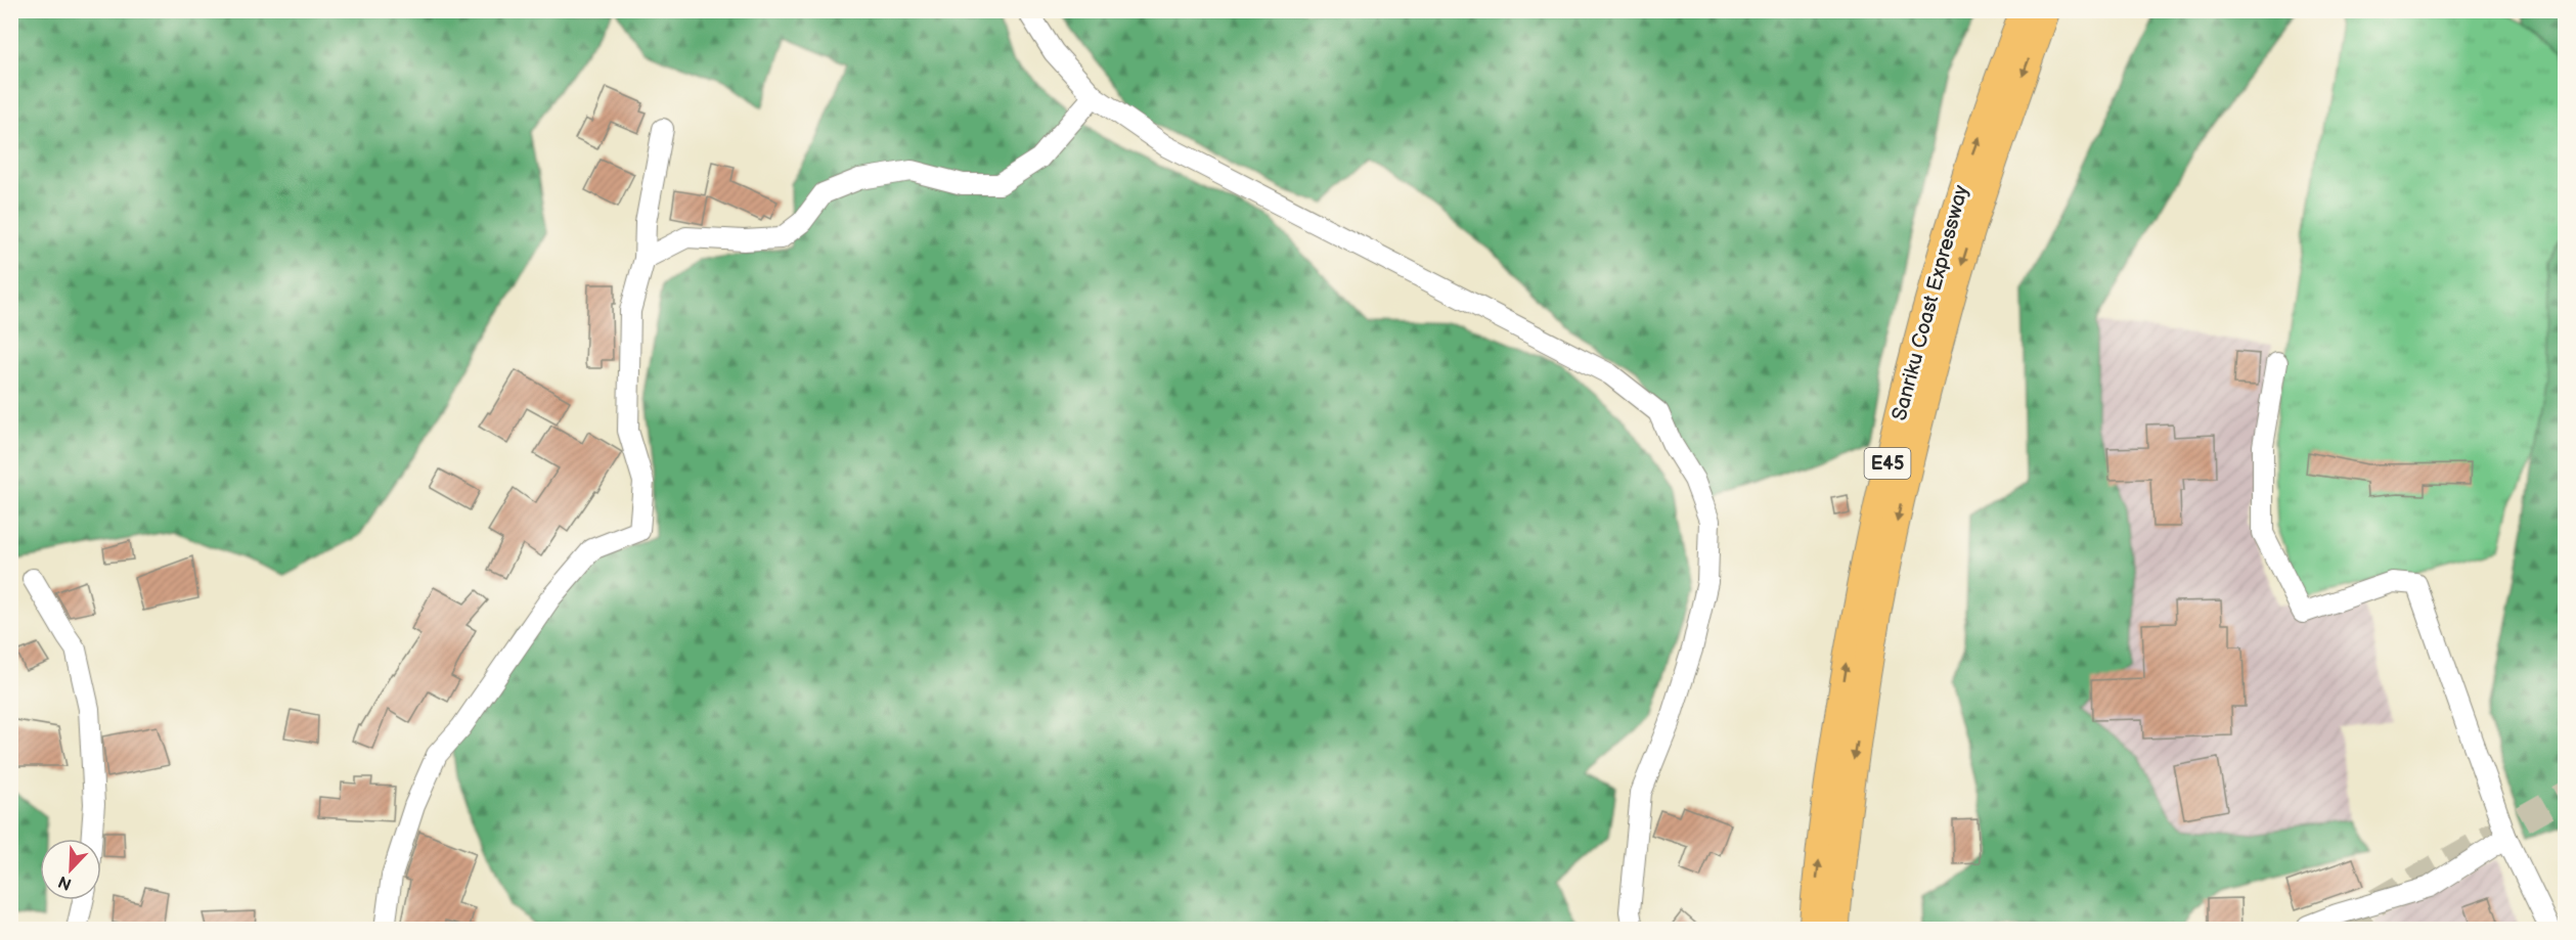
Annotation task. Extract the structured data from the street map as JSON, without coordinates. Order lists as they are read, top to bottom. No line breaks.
{"streets":{"highway":["Sanriku Coast Expressway","E45"]},"north":"bottom left"}
